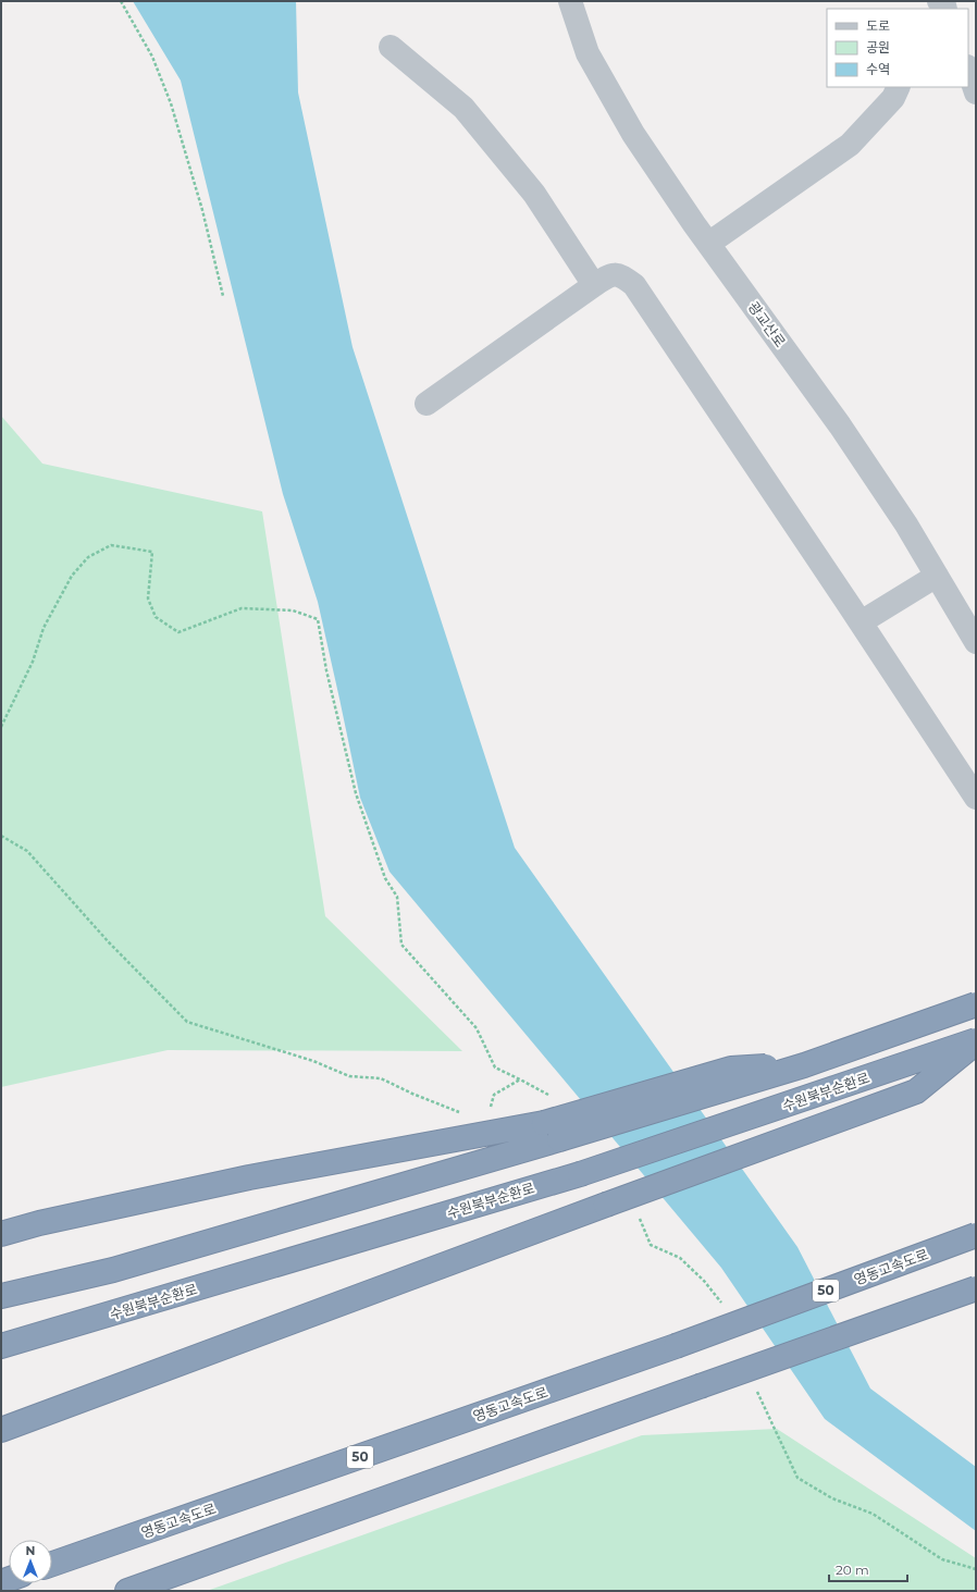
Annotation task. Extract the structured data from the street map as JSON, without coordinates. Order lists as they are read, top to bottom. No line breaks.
{"streets":{"highway":["수원북부순환로","영동고속도로","50"],"street":["광교산로"]},"legend":["도로","공원","수역"],"scale_bar":"20 m","north":"top"}
